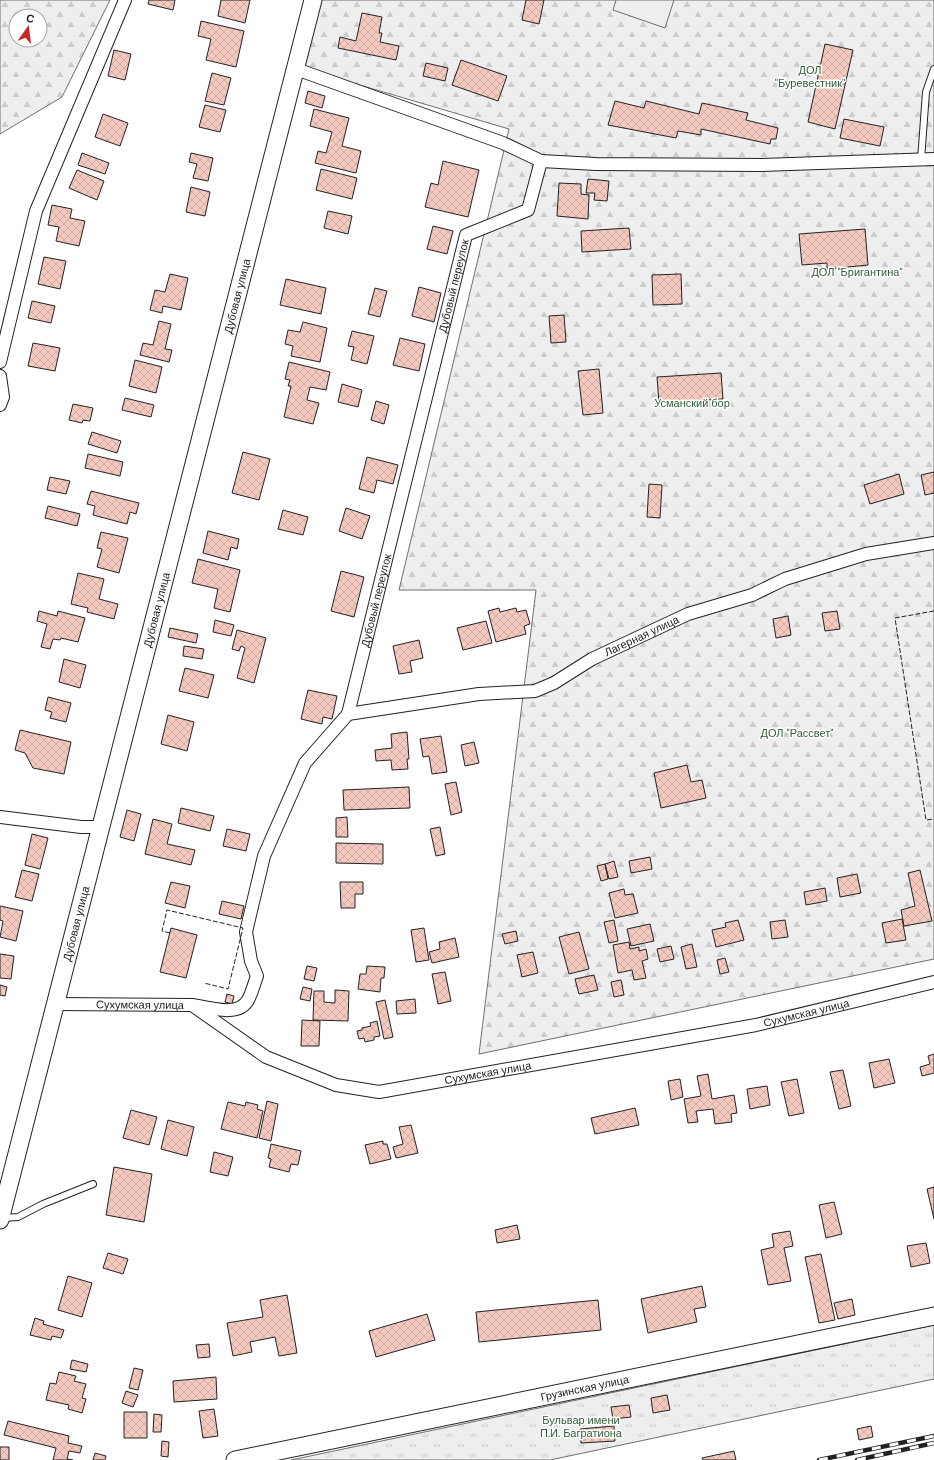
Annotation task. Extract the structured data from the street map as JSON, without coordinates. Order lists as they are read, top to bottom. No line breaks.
{"streets":{"street":["Дубовый переулок","Дубовая улица","Лагерная улица","Сухумская улица","Грузинская улица"]},"crossings":[["Дубовый переулок","Лагерная улица"],["Дубовый переулок","Сухумская улица"],["Дубовая улица","Сухумская улица"]],"parks":["ДОЛ \"Буревестник\"","ДОЛ \"Бригантина\"","Усманский бор","ДОЛ \"Рассвет\"","Бульвар имени П.И. Багратиона"],"north":"top"}
